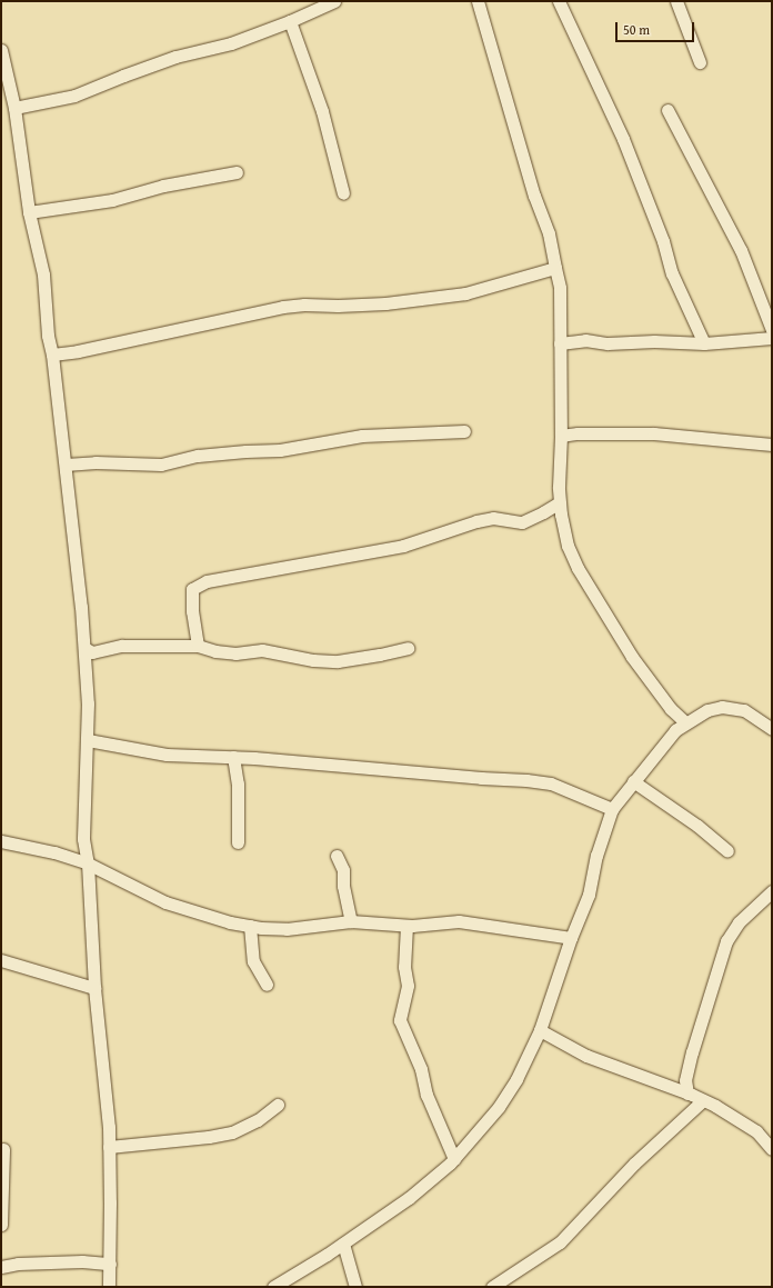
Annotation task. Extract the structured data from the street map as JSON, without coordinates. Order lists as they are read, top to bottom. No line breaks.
{"scale_bar":"50 m"}
